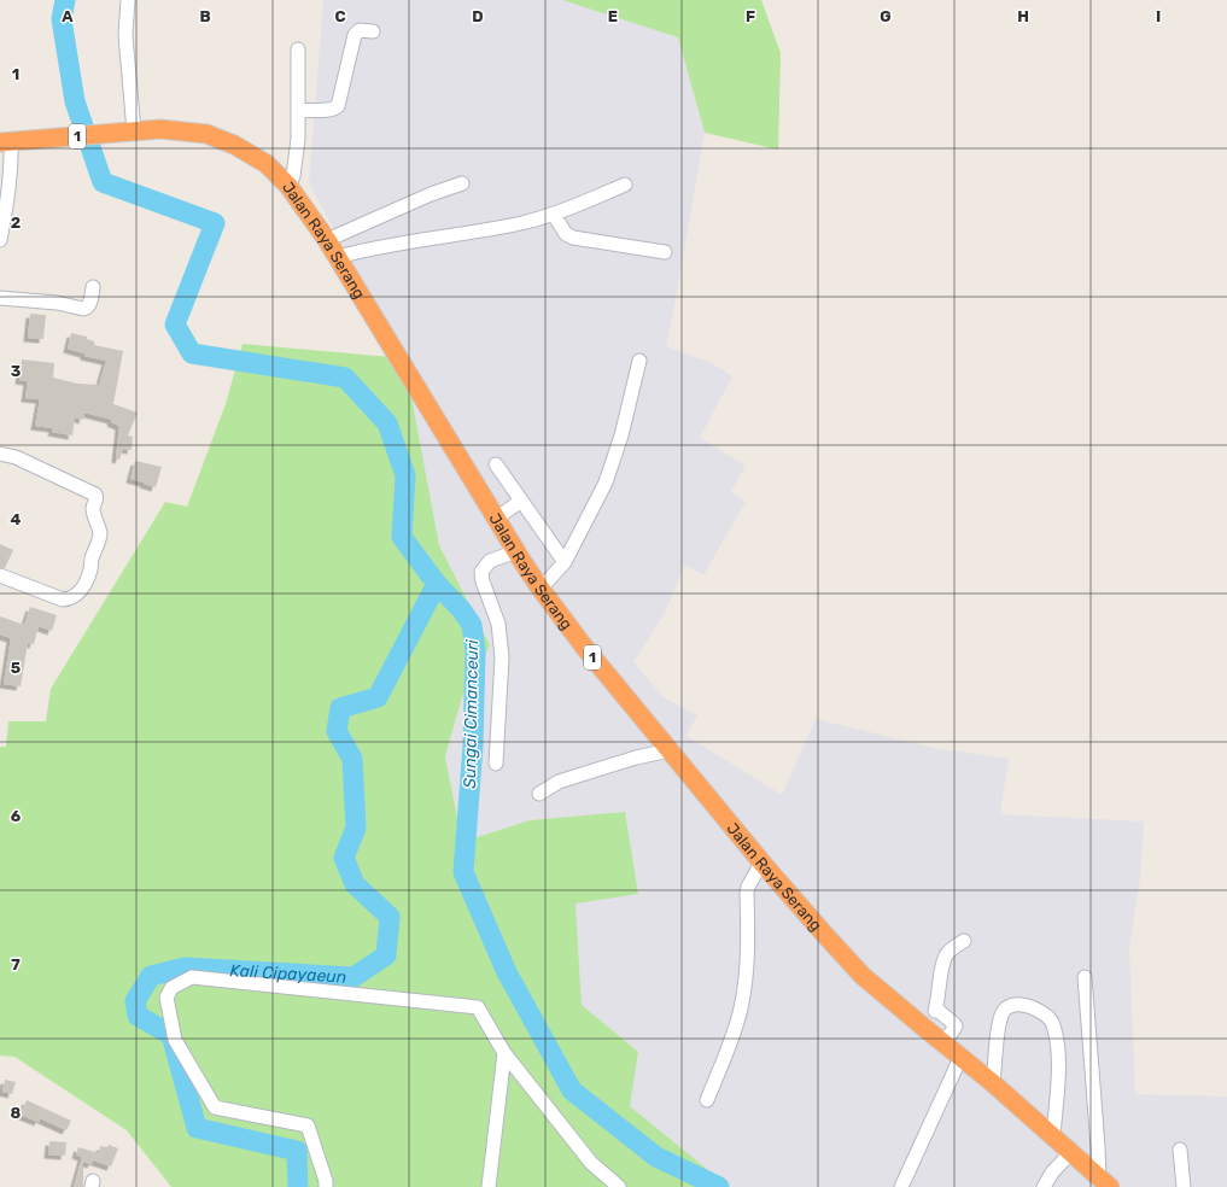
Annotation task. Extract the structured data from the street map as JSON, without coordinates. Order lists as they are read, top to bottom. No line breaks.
{"streets":{"highway":["1","Jalan Raya Serang"]},"water":["Sungai Cimanceuri","Kali Cipayaeun"],"grid":{"columns":["A","B","C","D","E","F","G","H","I"],"rows":["1","2","3","4","5","6","7","8"]}}
